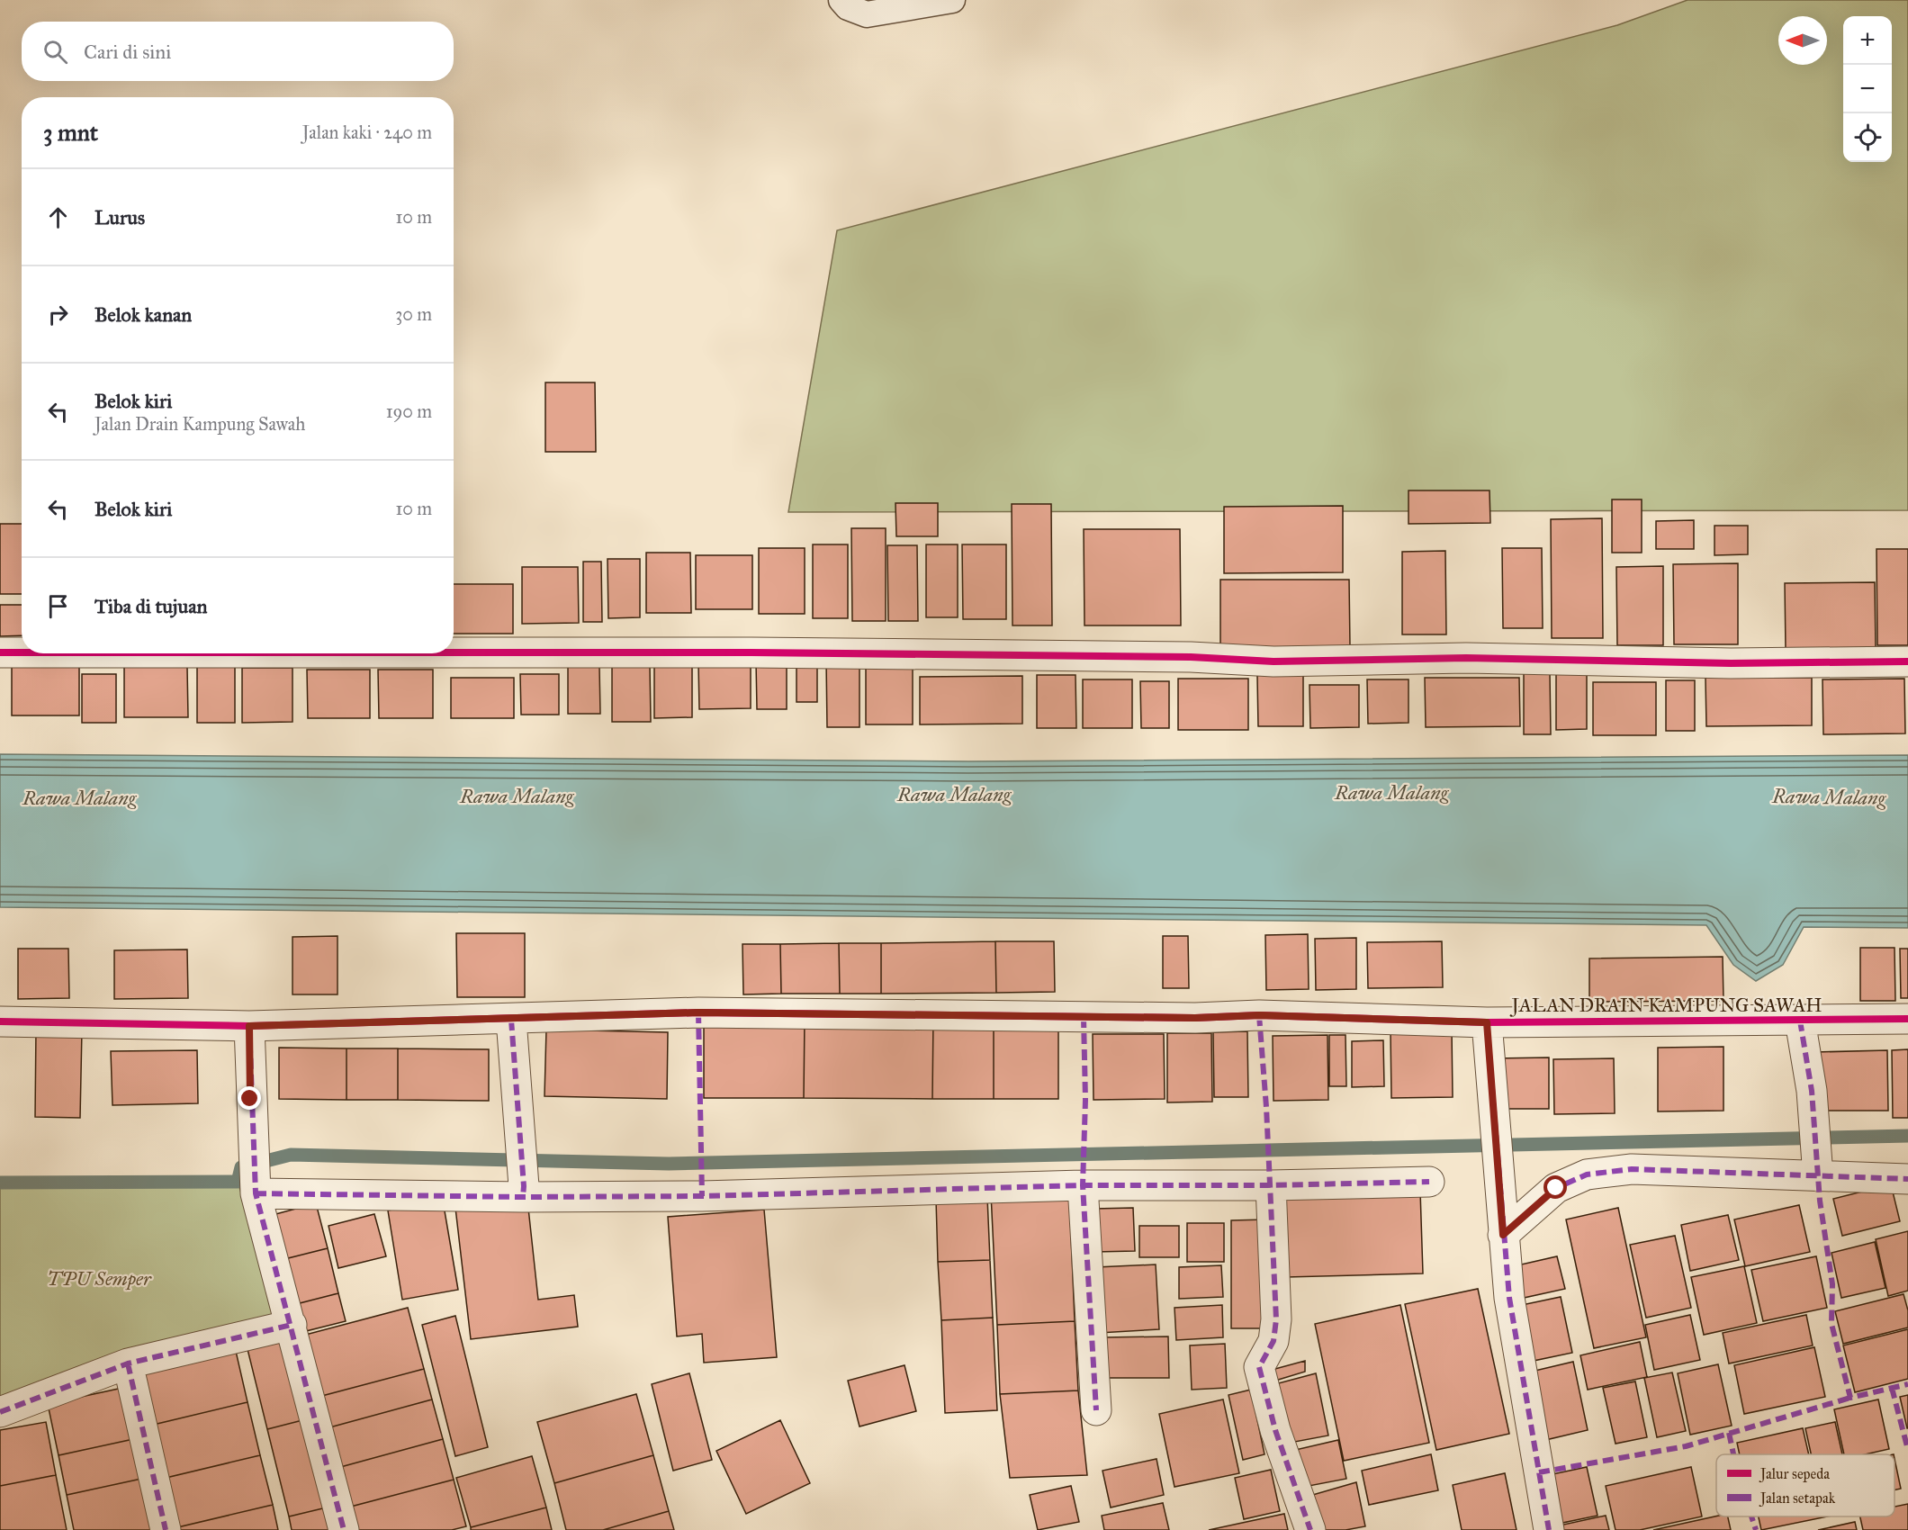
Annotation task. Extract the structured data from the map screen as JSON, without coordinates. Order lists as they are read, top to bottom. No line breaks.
{"streets":{"street":["JALAN DRAIN KAMPUNG SAWAH"]},"water":["Rawa Malang"],"parks":["TPU Semper"],"legend":["Jalur sepeda","Jalan setapak"],"north":"left","page":{"map_buttons":["+","−"],"search":"Cari di sini","heading":["3 mnt","Jalan kaki · 240 m"],"list":[["Lurus","10 m"],["Belok kanan","30 m"],["Belok kiri","Jalan Drain Kampung Sawah","190 m"],["Belok kiri","10 m"],"Tiba di tujuan"]}}
